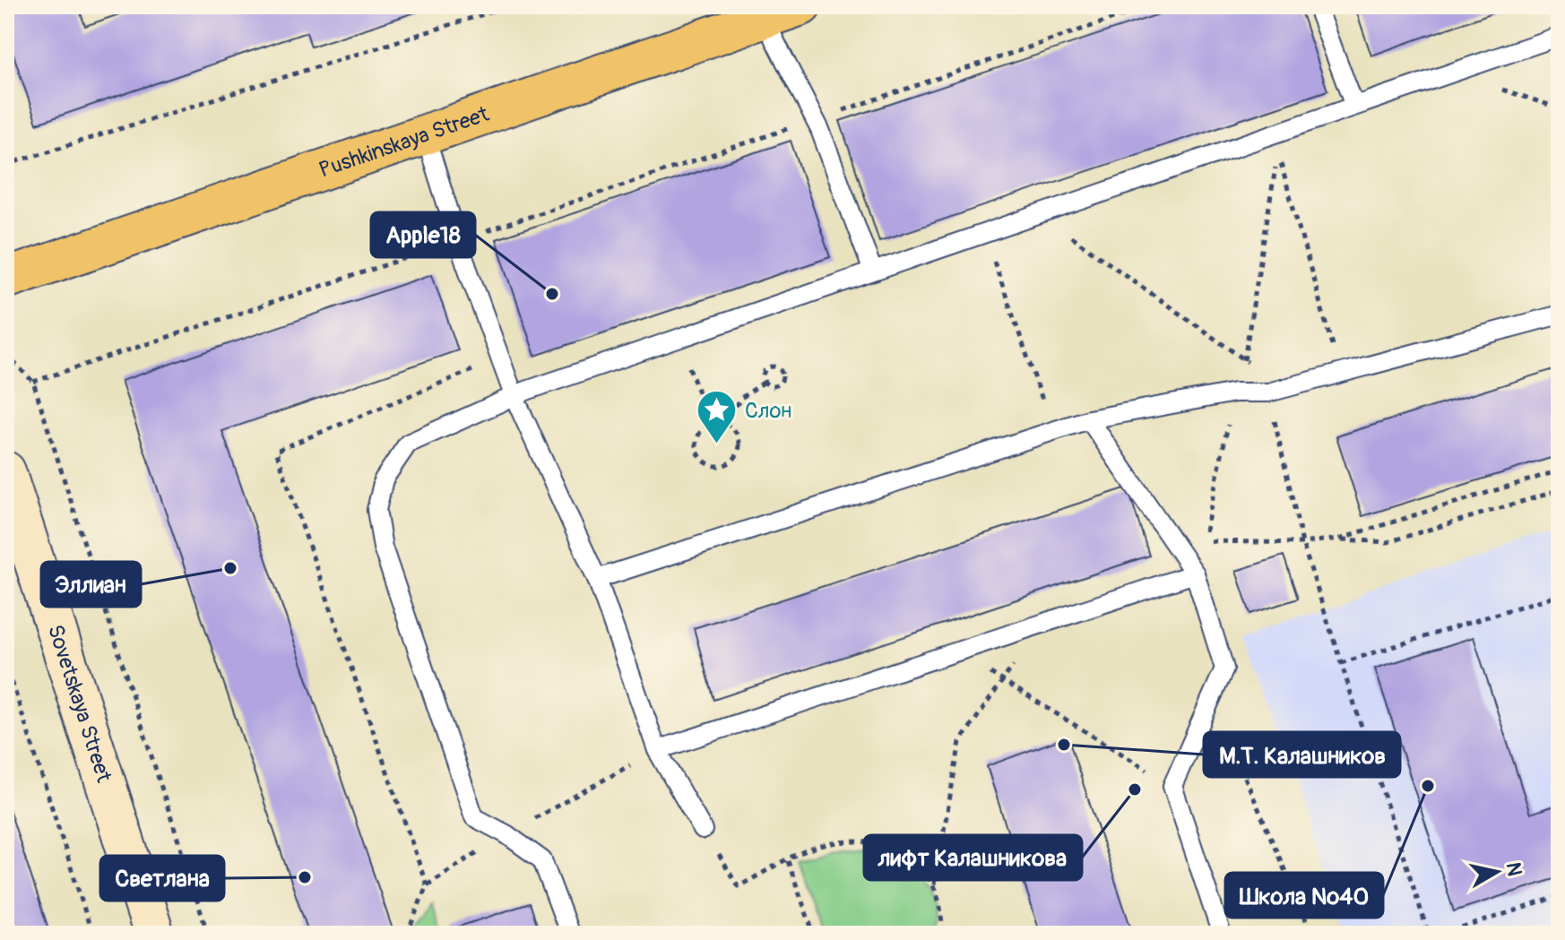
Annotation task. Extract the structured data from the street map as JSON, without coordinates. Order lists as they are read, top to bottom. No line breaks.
{"streets":{"main road":["Pushkinskaya Street","Sovetskaya Street"]},"places":{"other":["Apple18","Эллиан","М.Т. Калашников","Школа №40","лифт Калашникова","Светлана"],"place":["Слон"]},"north":"right"}
